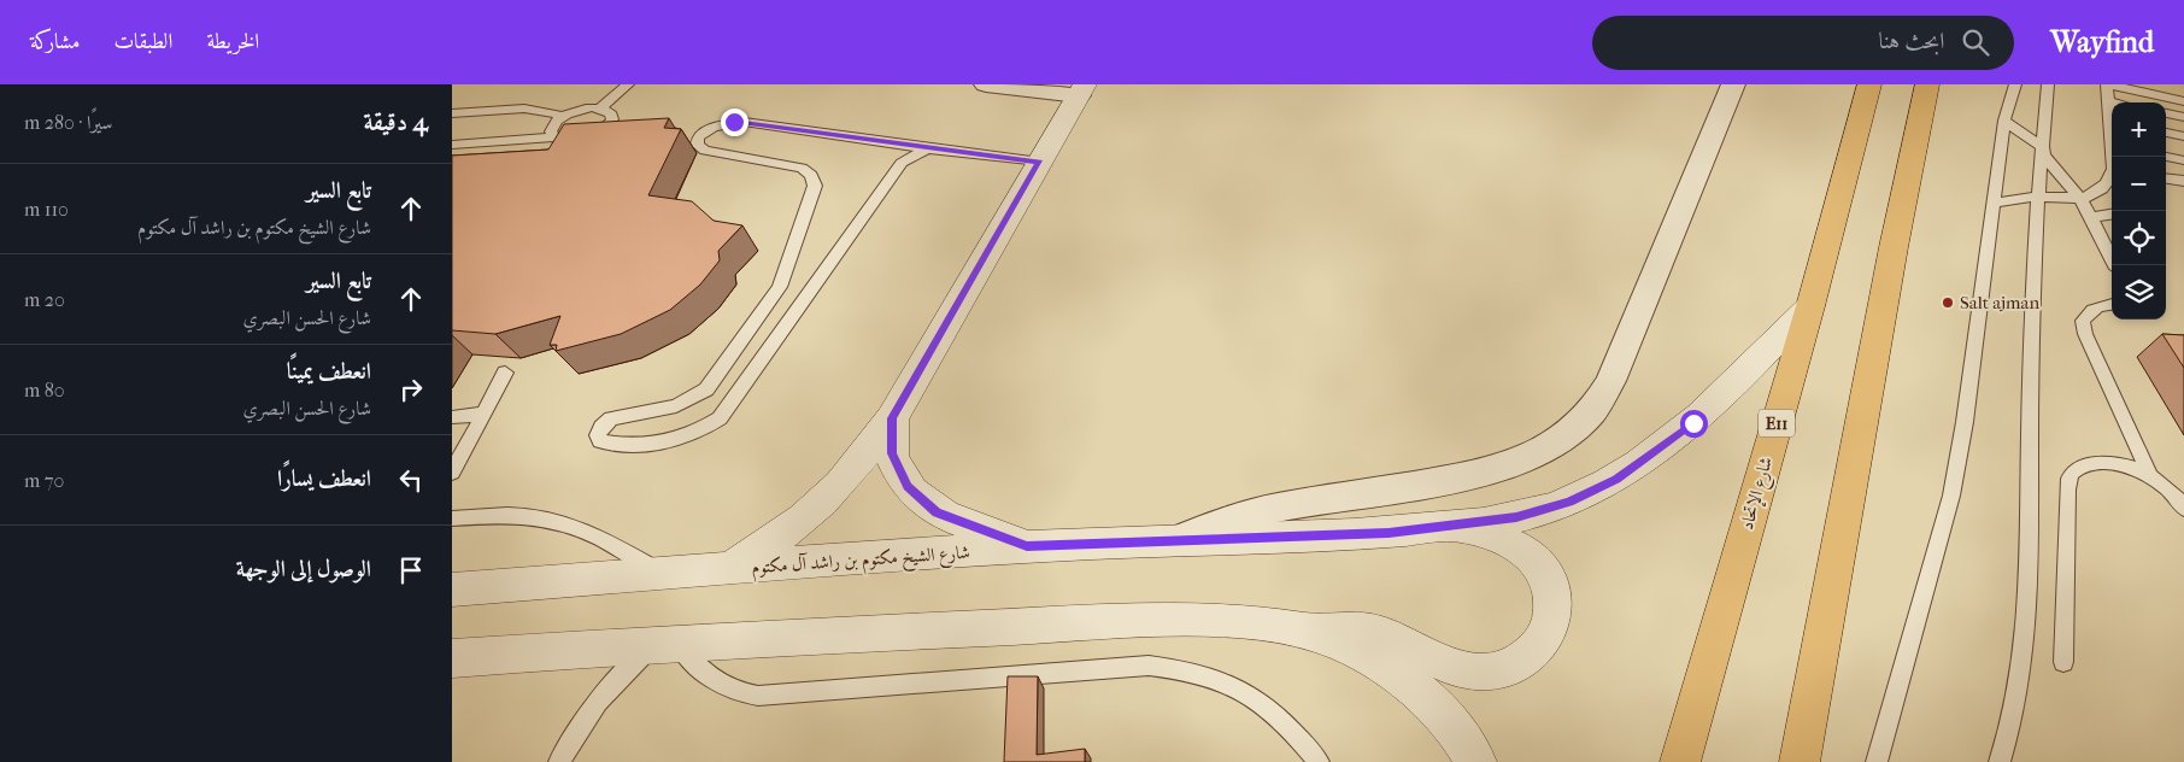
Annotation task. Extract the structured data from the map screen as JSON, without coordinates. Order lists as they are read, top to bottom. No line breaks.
{"streets":{"highway":["E11","شارع الإتحاد"],"street":["شارع الشيخ مكتوم بن راشد آل مكتوم"]},"crossings":[["شارع الإتحاد","شارع الشيخ مكتوم بن راشد آل مكتوم"]],"places":["Salt ajman"],"page":{"header":"Wayfind","search":"ابحث هنا","nav":["الخريطة","الطبقات","مشاركة"],"heading":["4 دقيقة","سيرًا · 280 m"],"map_buttons":["+","−"],"list":[["تابع السير","شارع الشيخ مكتوم بن راشد آل مكتوم","110 m"],["تابع السير","شارع الحسن البصري","20 m"],["انعطف يمينًا","شارع الحسن البصري","80 m"],["انعطف يسارًا","70 m"],"الوصول إلى الوجهة"]}}
